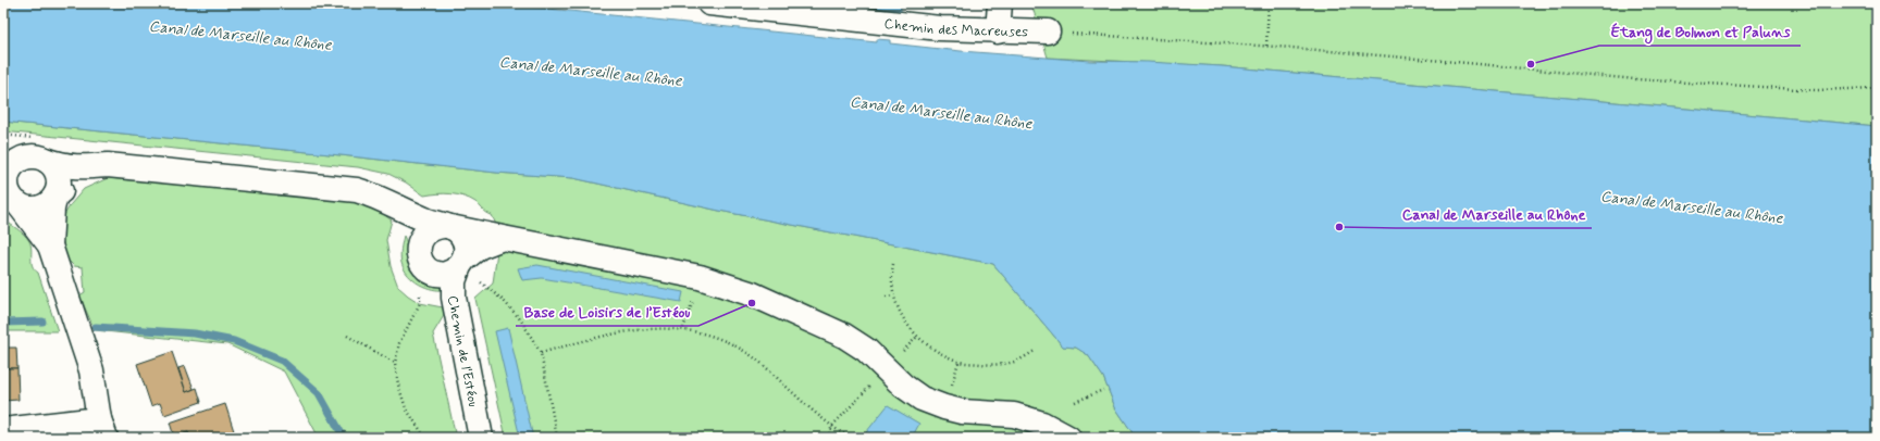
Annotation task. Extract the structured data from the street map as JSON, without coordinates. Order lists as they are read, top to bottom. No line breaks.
{"streets":{"street":["Chemin des Macreuses","Chemin de l'Estéou"]},"water":["Canal de Marseille au Rhône"],"places":["Étang de Bolmon et Paluns","Canal de Marseille au Rhône","Base de Loisirs de l’Estéou"]}
